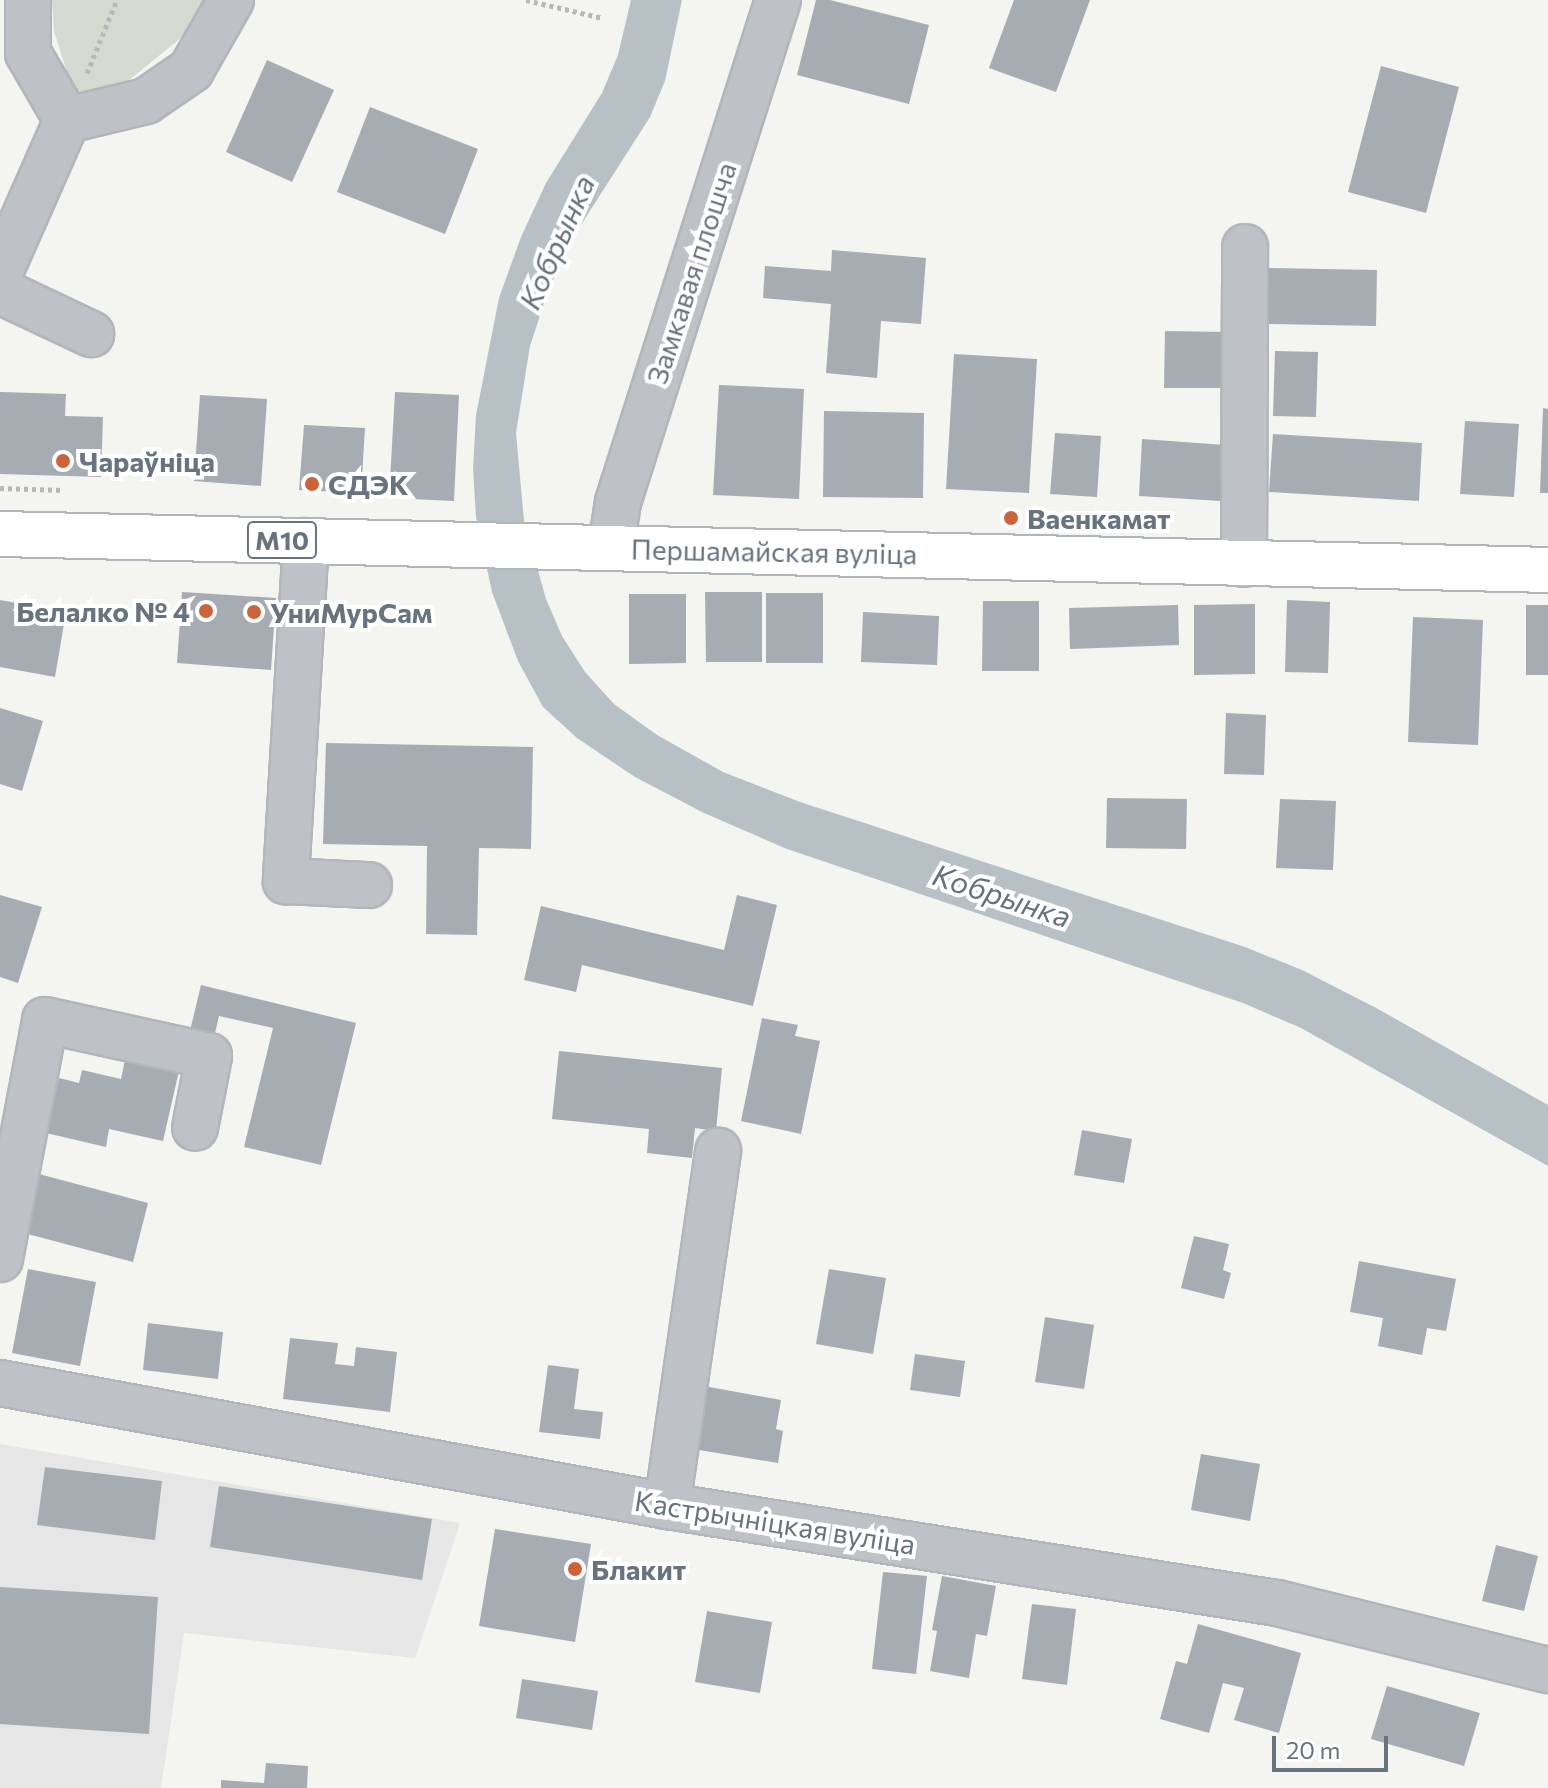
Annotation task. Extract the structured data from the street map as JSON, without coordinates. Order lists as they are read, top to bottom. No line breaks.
{"streets":{"main road":["М10","Першамайская вуліца"],"street":["Замкавая плошча","Кастрычніцкая вуліца"]},"crossings":[["Замкавая плошча","Першамайская вуліца"]],"water":["Кобрынка"],"places":["Чараўніца","СДЭК","Ваенкамат","Белалко № 4","УниМурСам","Блакит"],"scale_bar":"20 m"}
